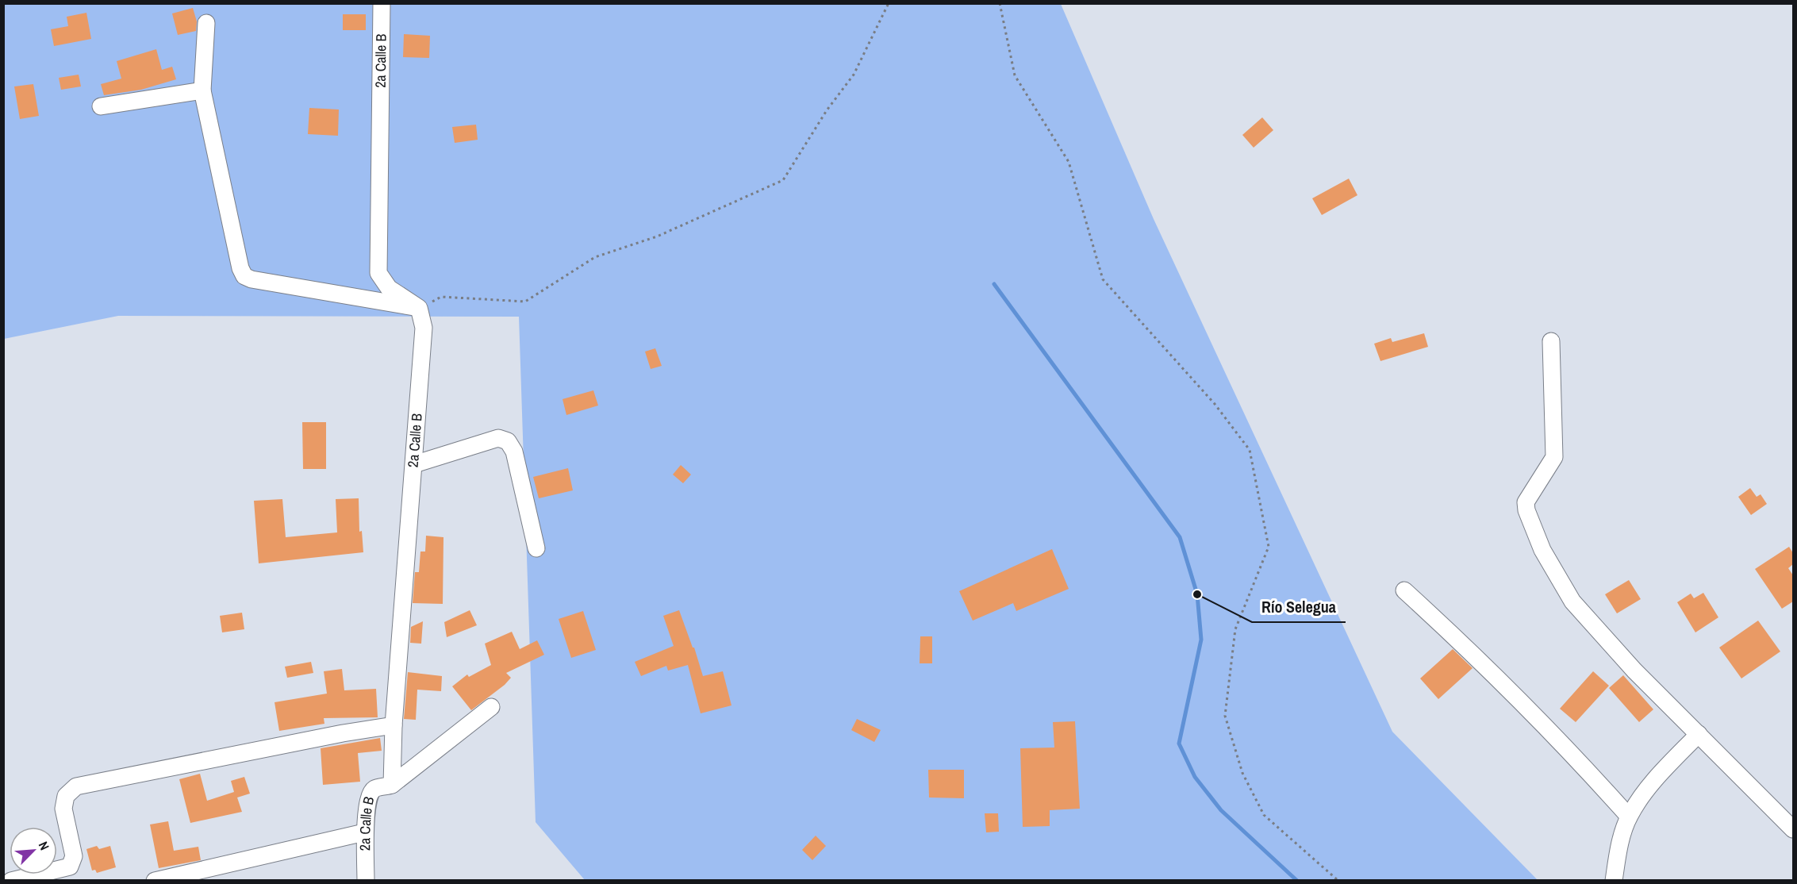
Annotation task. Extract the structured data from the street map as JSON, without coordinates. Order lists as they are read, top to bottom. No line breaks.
{"streets":{"street":["2a Calle B"]},"places":["Río Selegua"],"north":"top right"}
